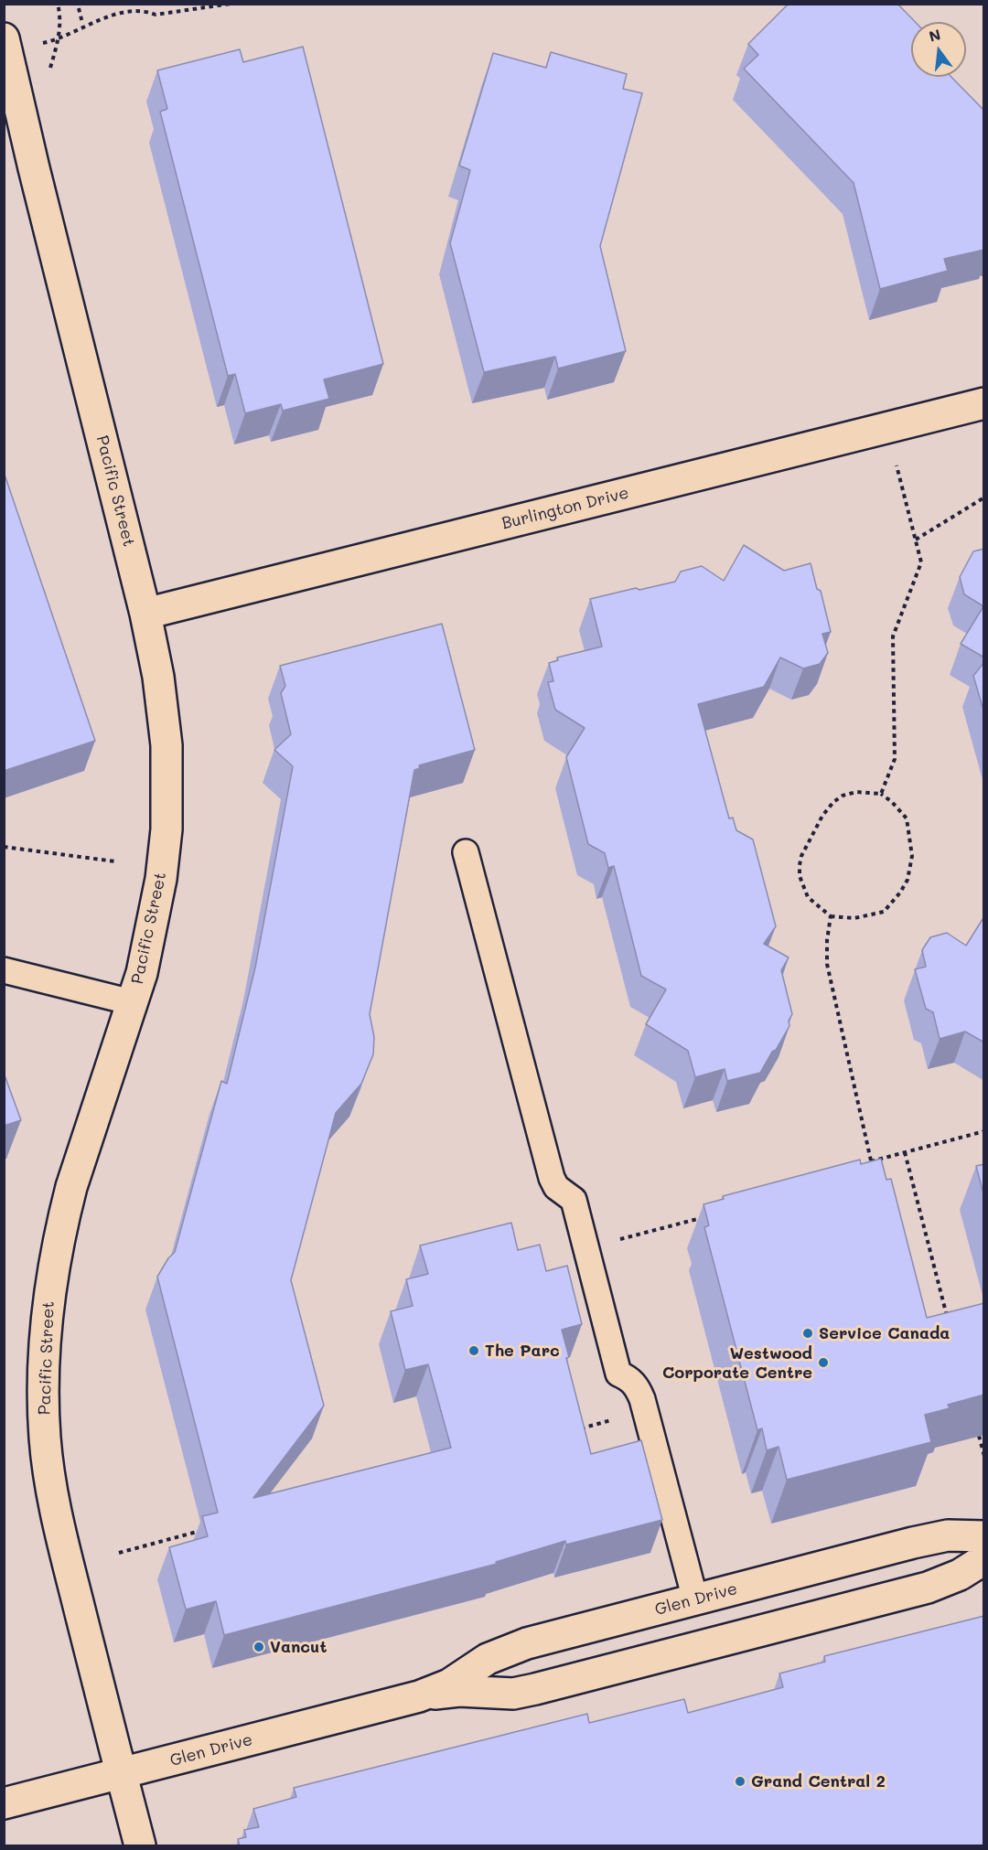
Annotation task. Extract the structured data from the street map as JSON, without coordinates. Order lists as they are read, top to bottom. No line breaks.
{"streets":{"street":["Pacific Street","Burlington Drive","Glen Drive"]},"crossings":[["Pacific Street","Burlington Drive"],["Pacific Street","Glen Drive"]],"places":["Service Canada","The Parc","Westwood Corporate Centre","Vancut","Grand Central 2"],"north":"top"}
